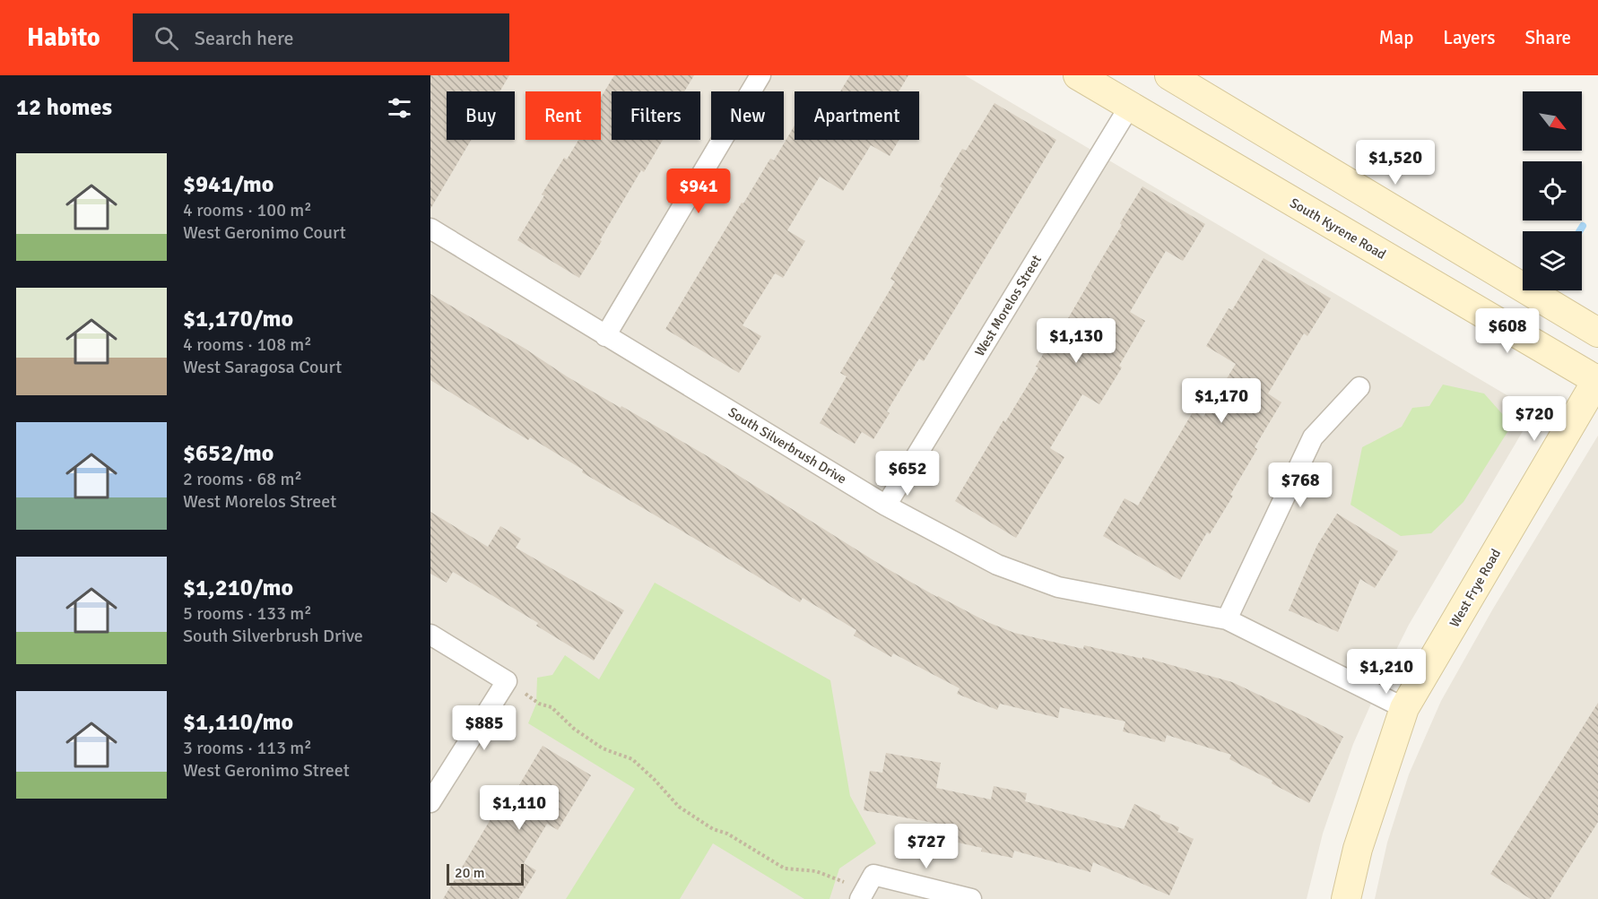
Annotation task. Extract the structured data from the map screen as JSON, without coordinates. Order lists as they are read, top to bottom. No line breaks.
{"streets":{"main road":["South Kyrene Road","West Frye Road"],"street":["West Morelos Street","South Silverbrush Drive"]},"crossings":[["South Kyrene Road","West Morelos Street"],["South Kyrene Road","West Frye Road"],["West Morelos Street","South Silverbrush Drive"],["South Silverbrush Drive","West Frye Road"]],"scale_bar":"20 m","north":"bottom right","page":{"header":"Habito","search":"Search here","nav":["Map","Layers","Share"],"heading":"12 homes","chip":["Buy","Rent","Filters","New","Apartment"],"list":[{"name":"$941/mo","note":"4 rooms · 100 m² · West Geronimo Court"},{"name":"$1,170/mo","note":"4 rooms · 108 m² · West Saragosa Court"},{"name":"$652/mo","note":"2 rooms · 68 m² · West Morelos Street"},{"name":"$1,210/mo","note":"5 rooms · 133 m² · South Silverbrush Drive"},{"name":"$1,110/mo","note":"3 rooms · 113 m² · West Geronimo Street"}],"price":["$1,520","$941","$608","$1,130","$1,170","$720","$652","$768","$1,210","$885","$1,110","$727"],"scale":"20 m"}}
